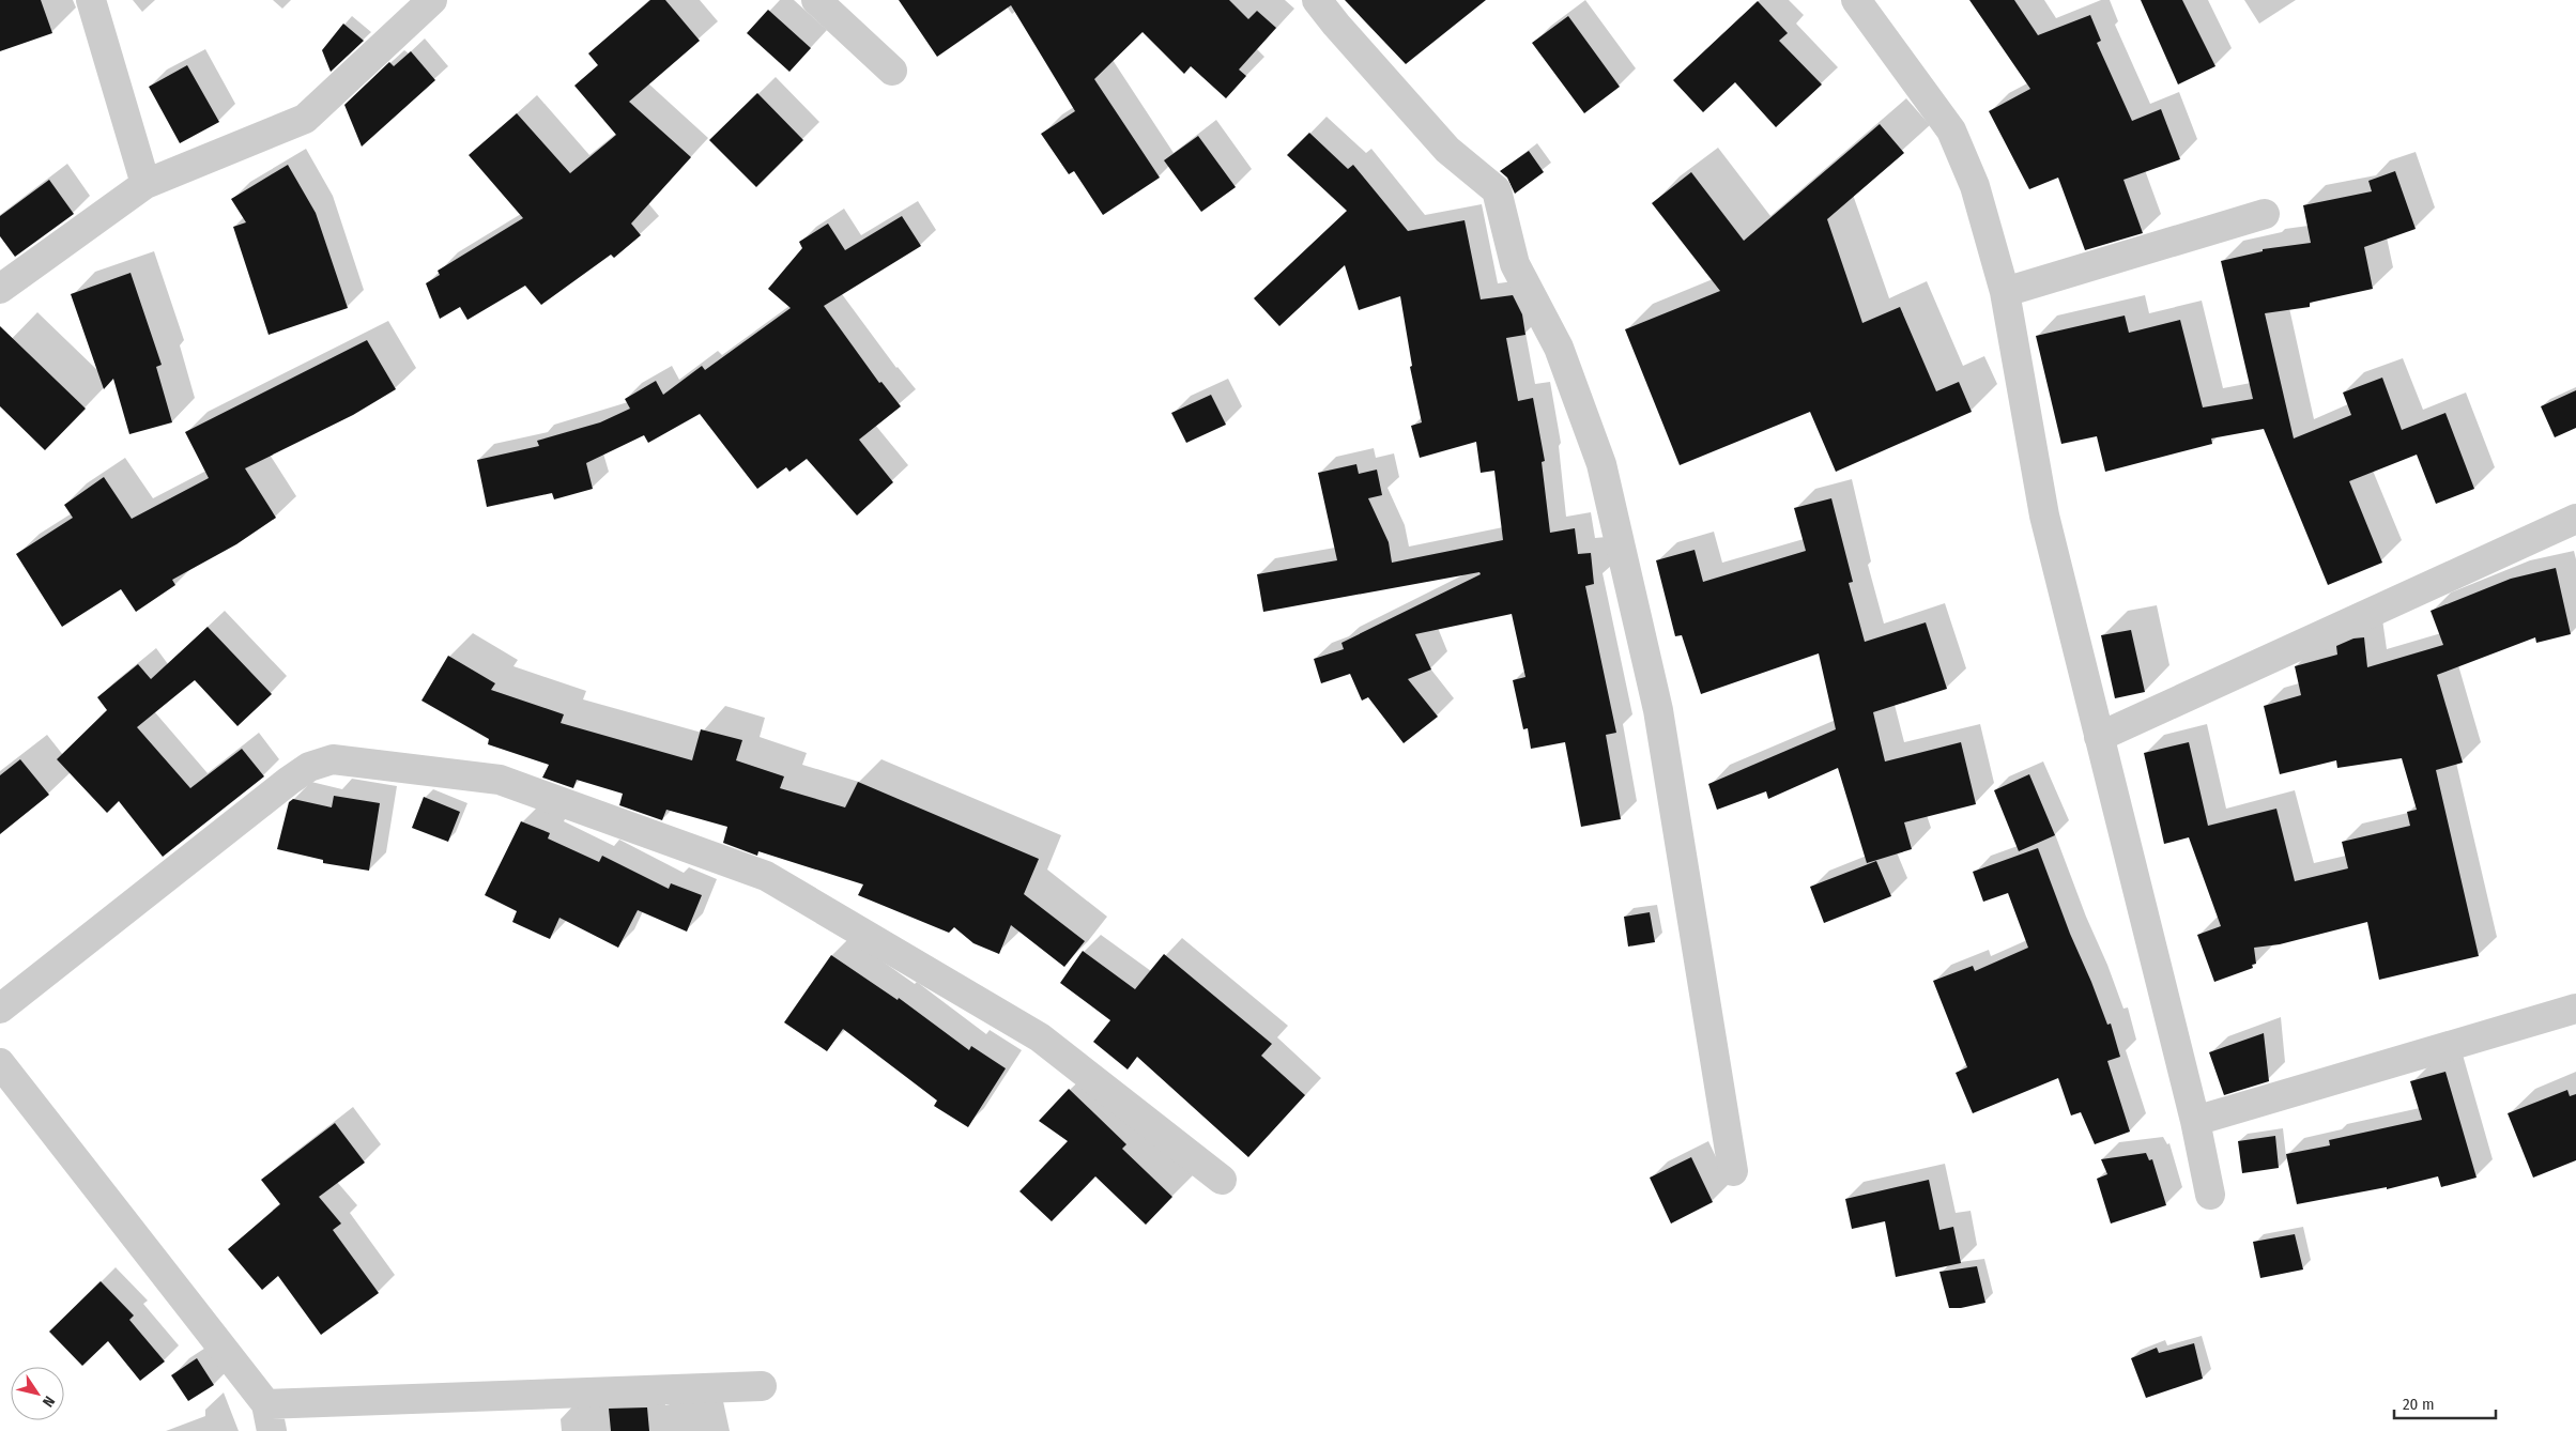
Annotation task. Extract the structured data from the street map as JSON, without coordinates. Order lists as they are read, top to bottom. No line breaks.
{"scale_bar":"20 m","north":"bottom right"}
